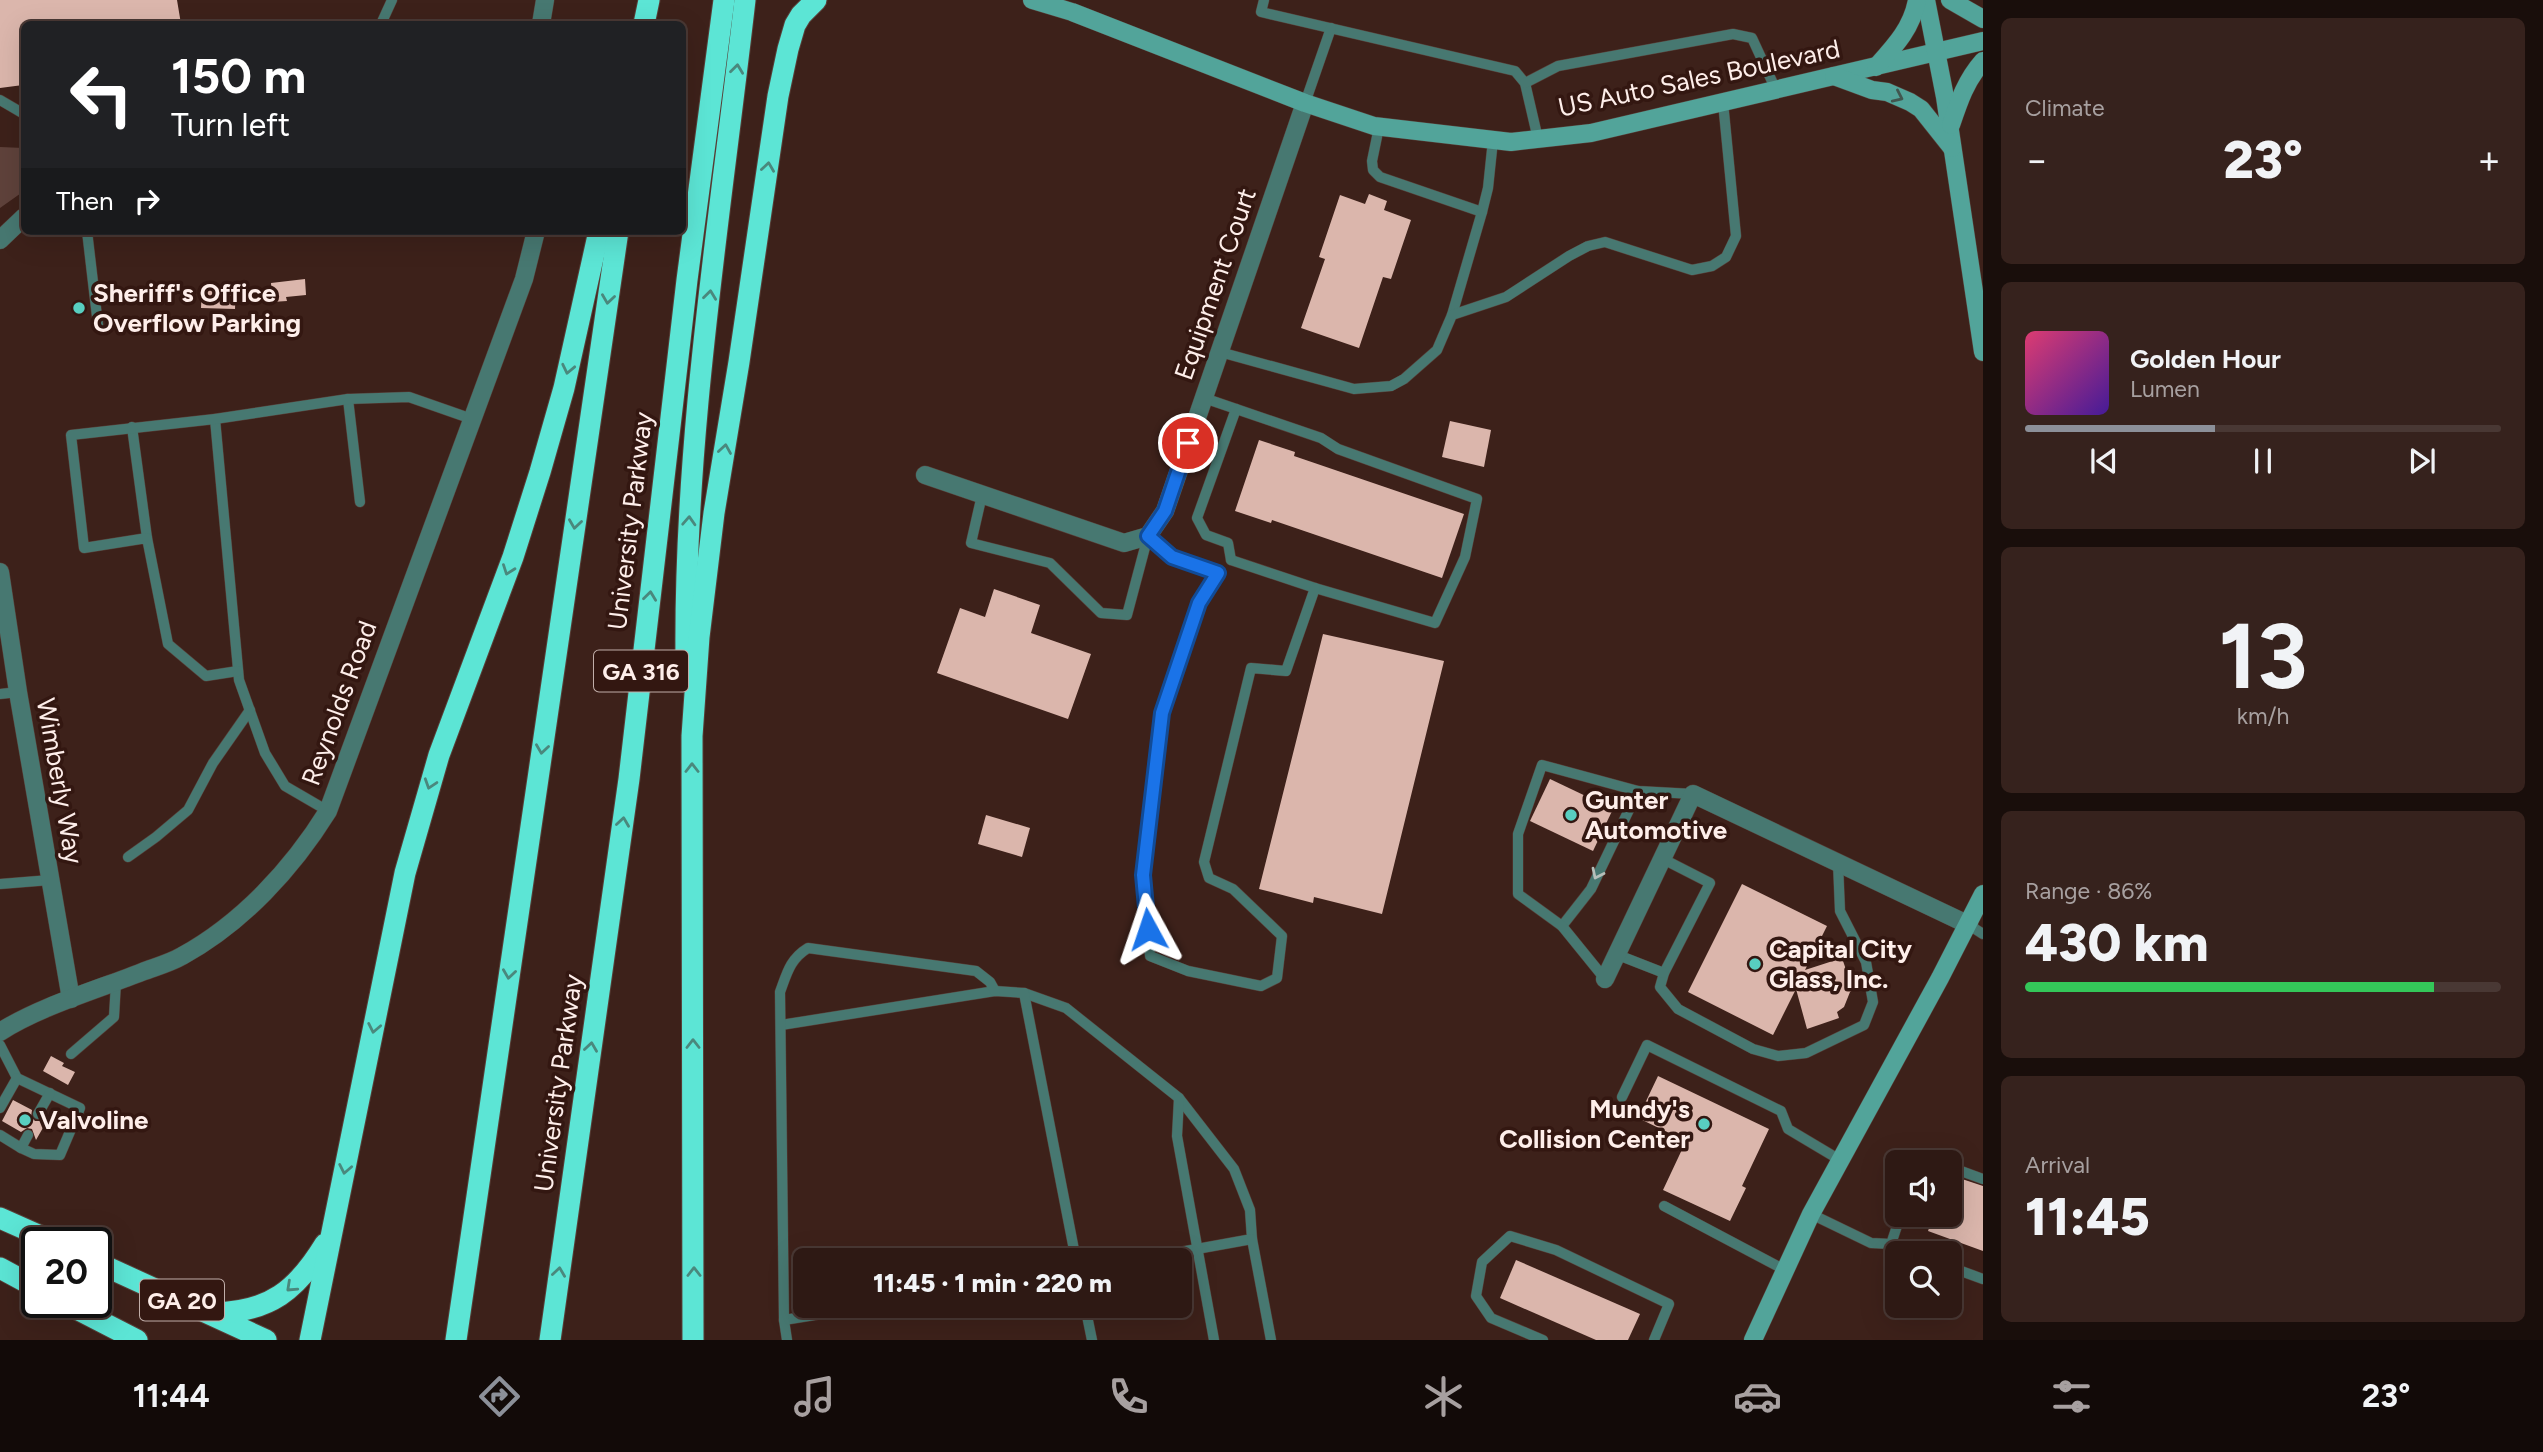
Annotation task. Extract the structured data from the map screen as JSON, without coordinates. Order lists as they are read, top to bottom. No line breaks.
{"streets":{"highway":["University Parkway","GA 316","GA 20"],"street":["US Auto Sales Boulevard","Equipment Court","Reynolds Road","Wimberly Way"]},"crossings":[["US Auto Sales Boulevard","Equipment Court"],["Reynolds Road","Wimberly Way"]],"places":["Sheriff's Office Overflow Parking","Gunter Automotive","Capital City Glass, Inc.","Valvoline","Mundy's Collision Center"],"page":{"tile":["Climate",["13","km/h"],["Range · 86%","430 km"],["Arrival","11:45"]],"turn":["150 m","Turn left"],"heat":["−","23°","+"],"then":"Then","song":["Golden Hour","Lumen"],"limit":"20","trip":"11:45 · 1 min · 220 m","tabs":["11:44","23°"]}}
